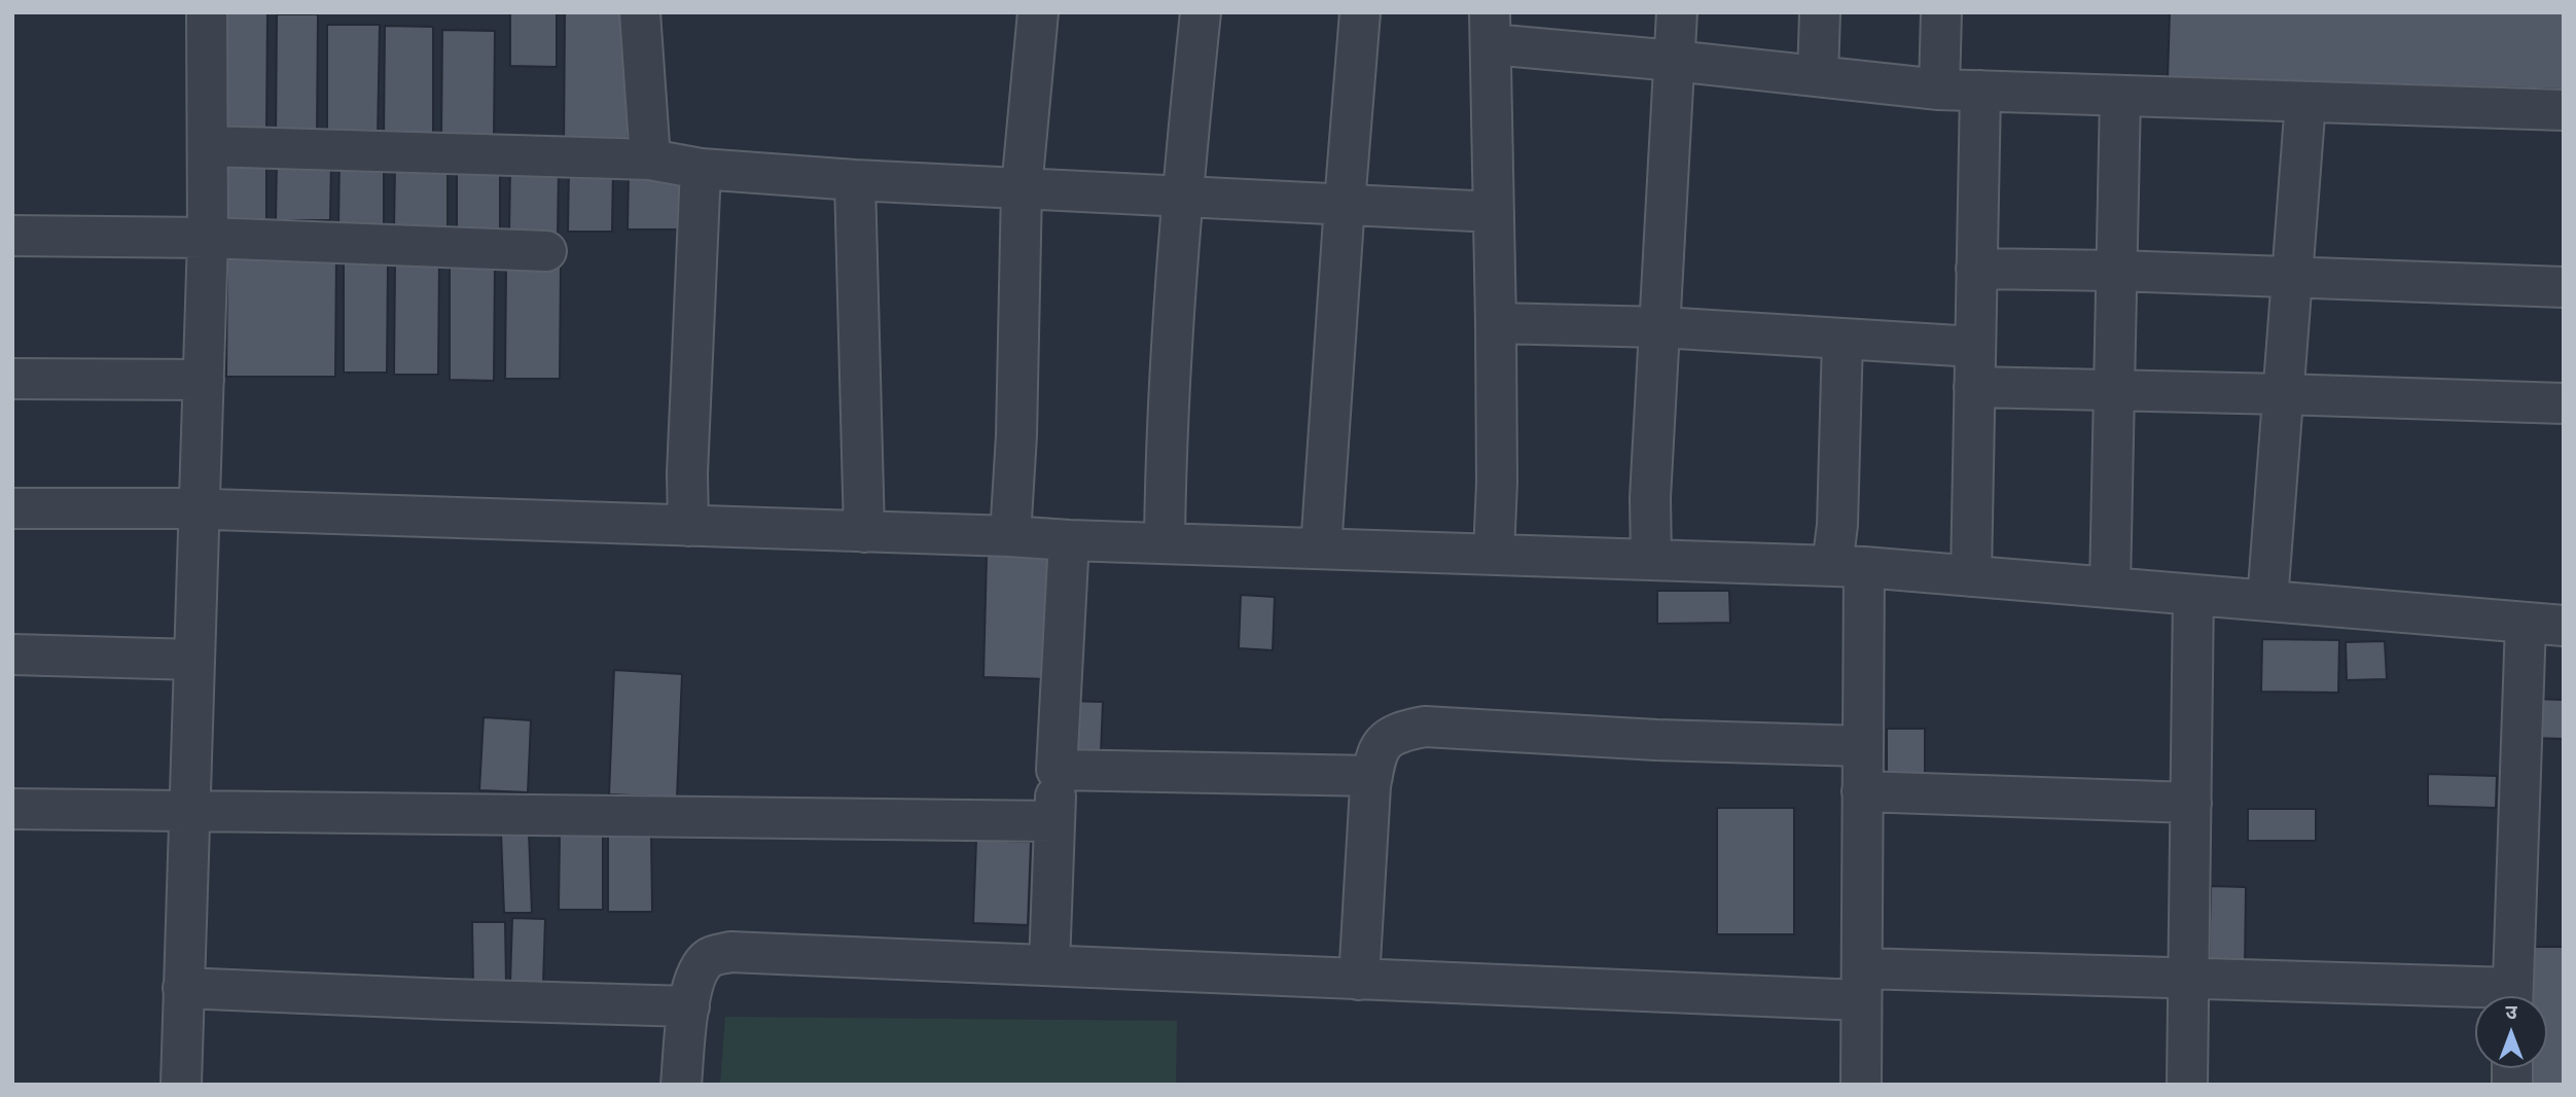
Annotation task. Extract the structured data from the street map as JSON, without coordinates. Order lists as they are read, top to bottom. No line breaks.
{"north":"top"}
